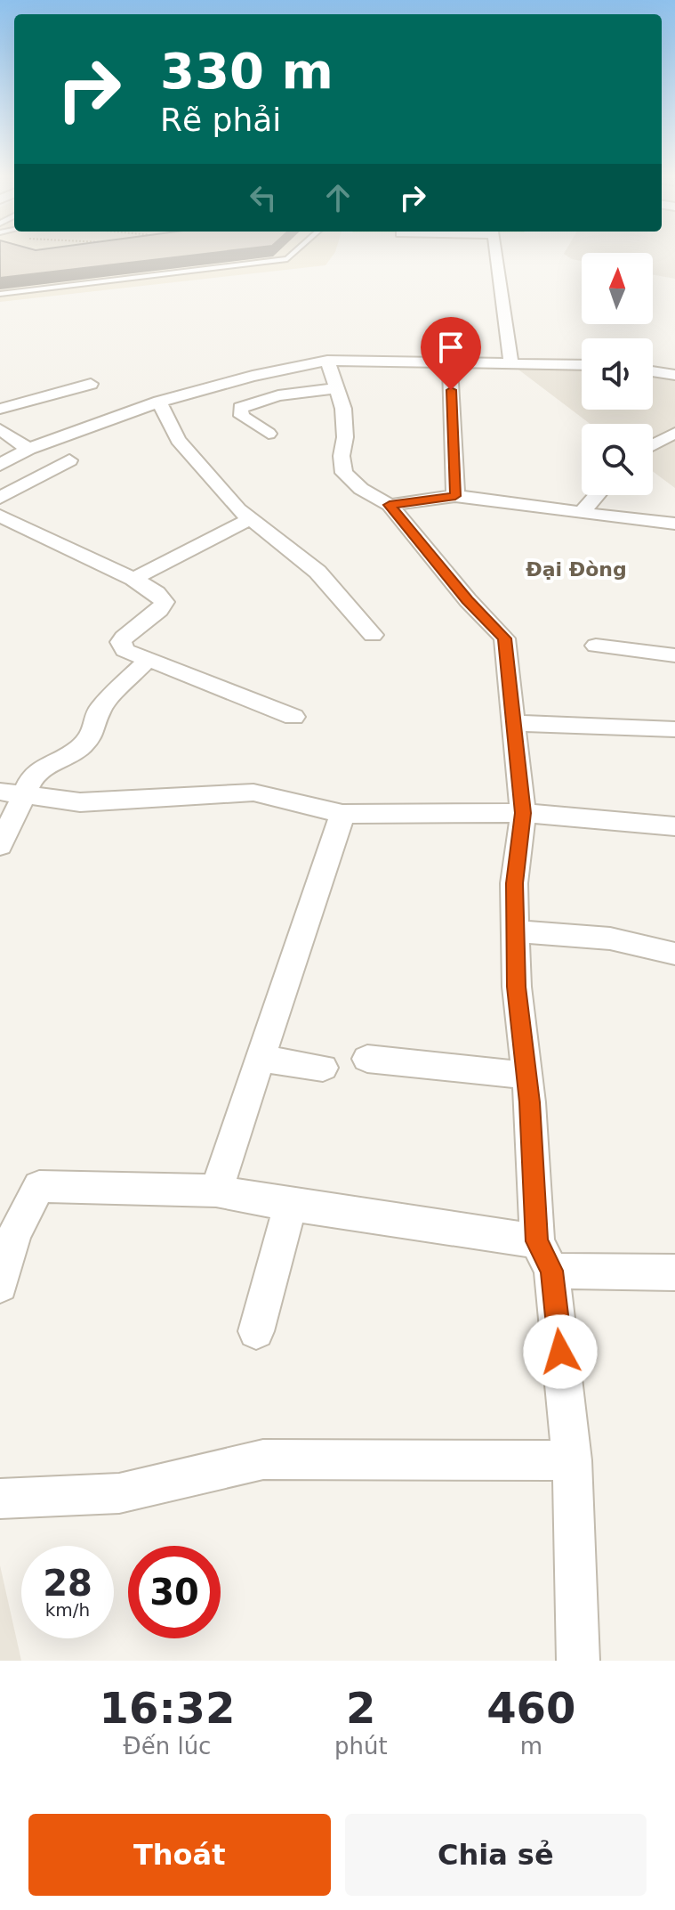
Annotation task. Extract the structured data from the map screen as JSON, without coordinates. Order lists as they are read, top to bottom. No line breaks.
{"districts":["Đại Đòng"],"north":"top","page":{"turn":["330 m","Rẽ phải"],"speed":"28 km/h","limit":"30","eta":["16:32","Đến lúc","2","phút","460","m"],"buttons":["Thoát","Chia sẻ"]}}
